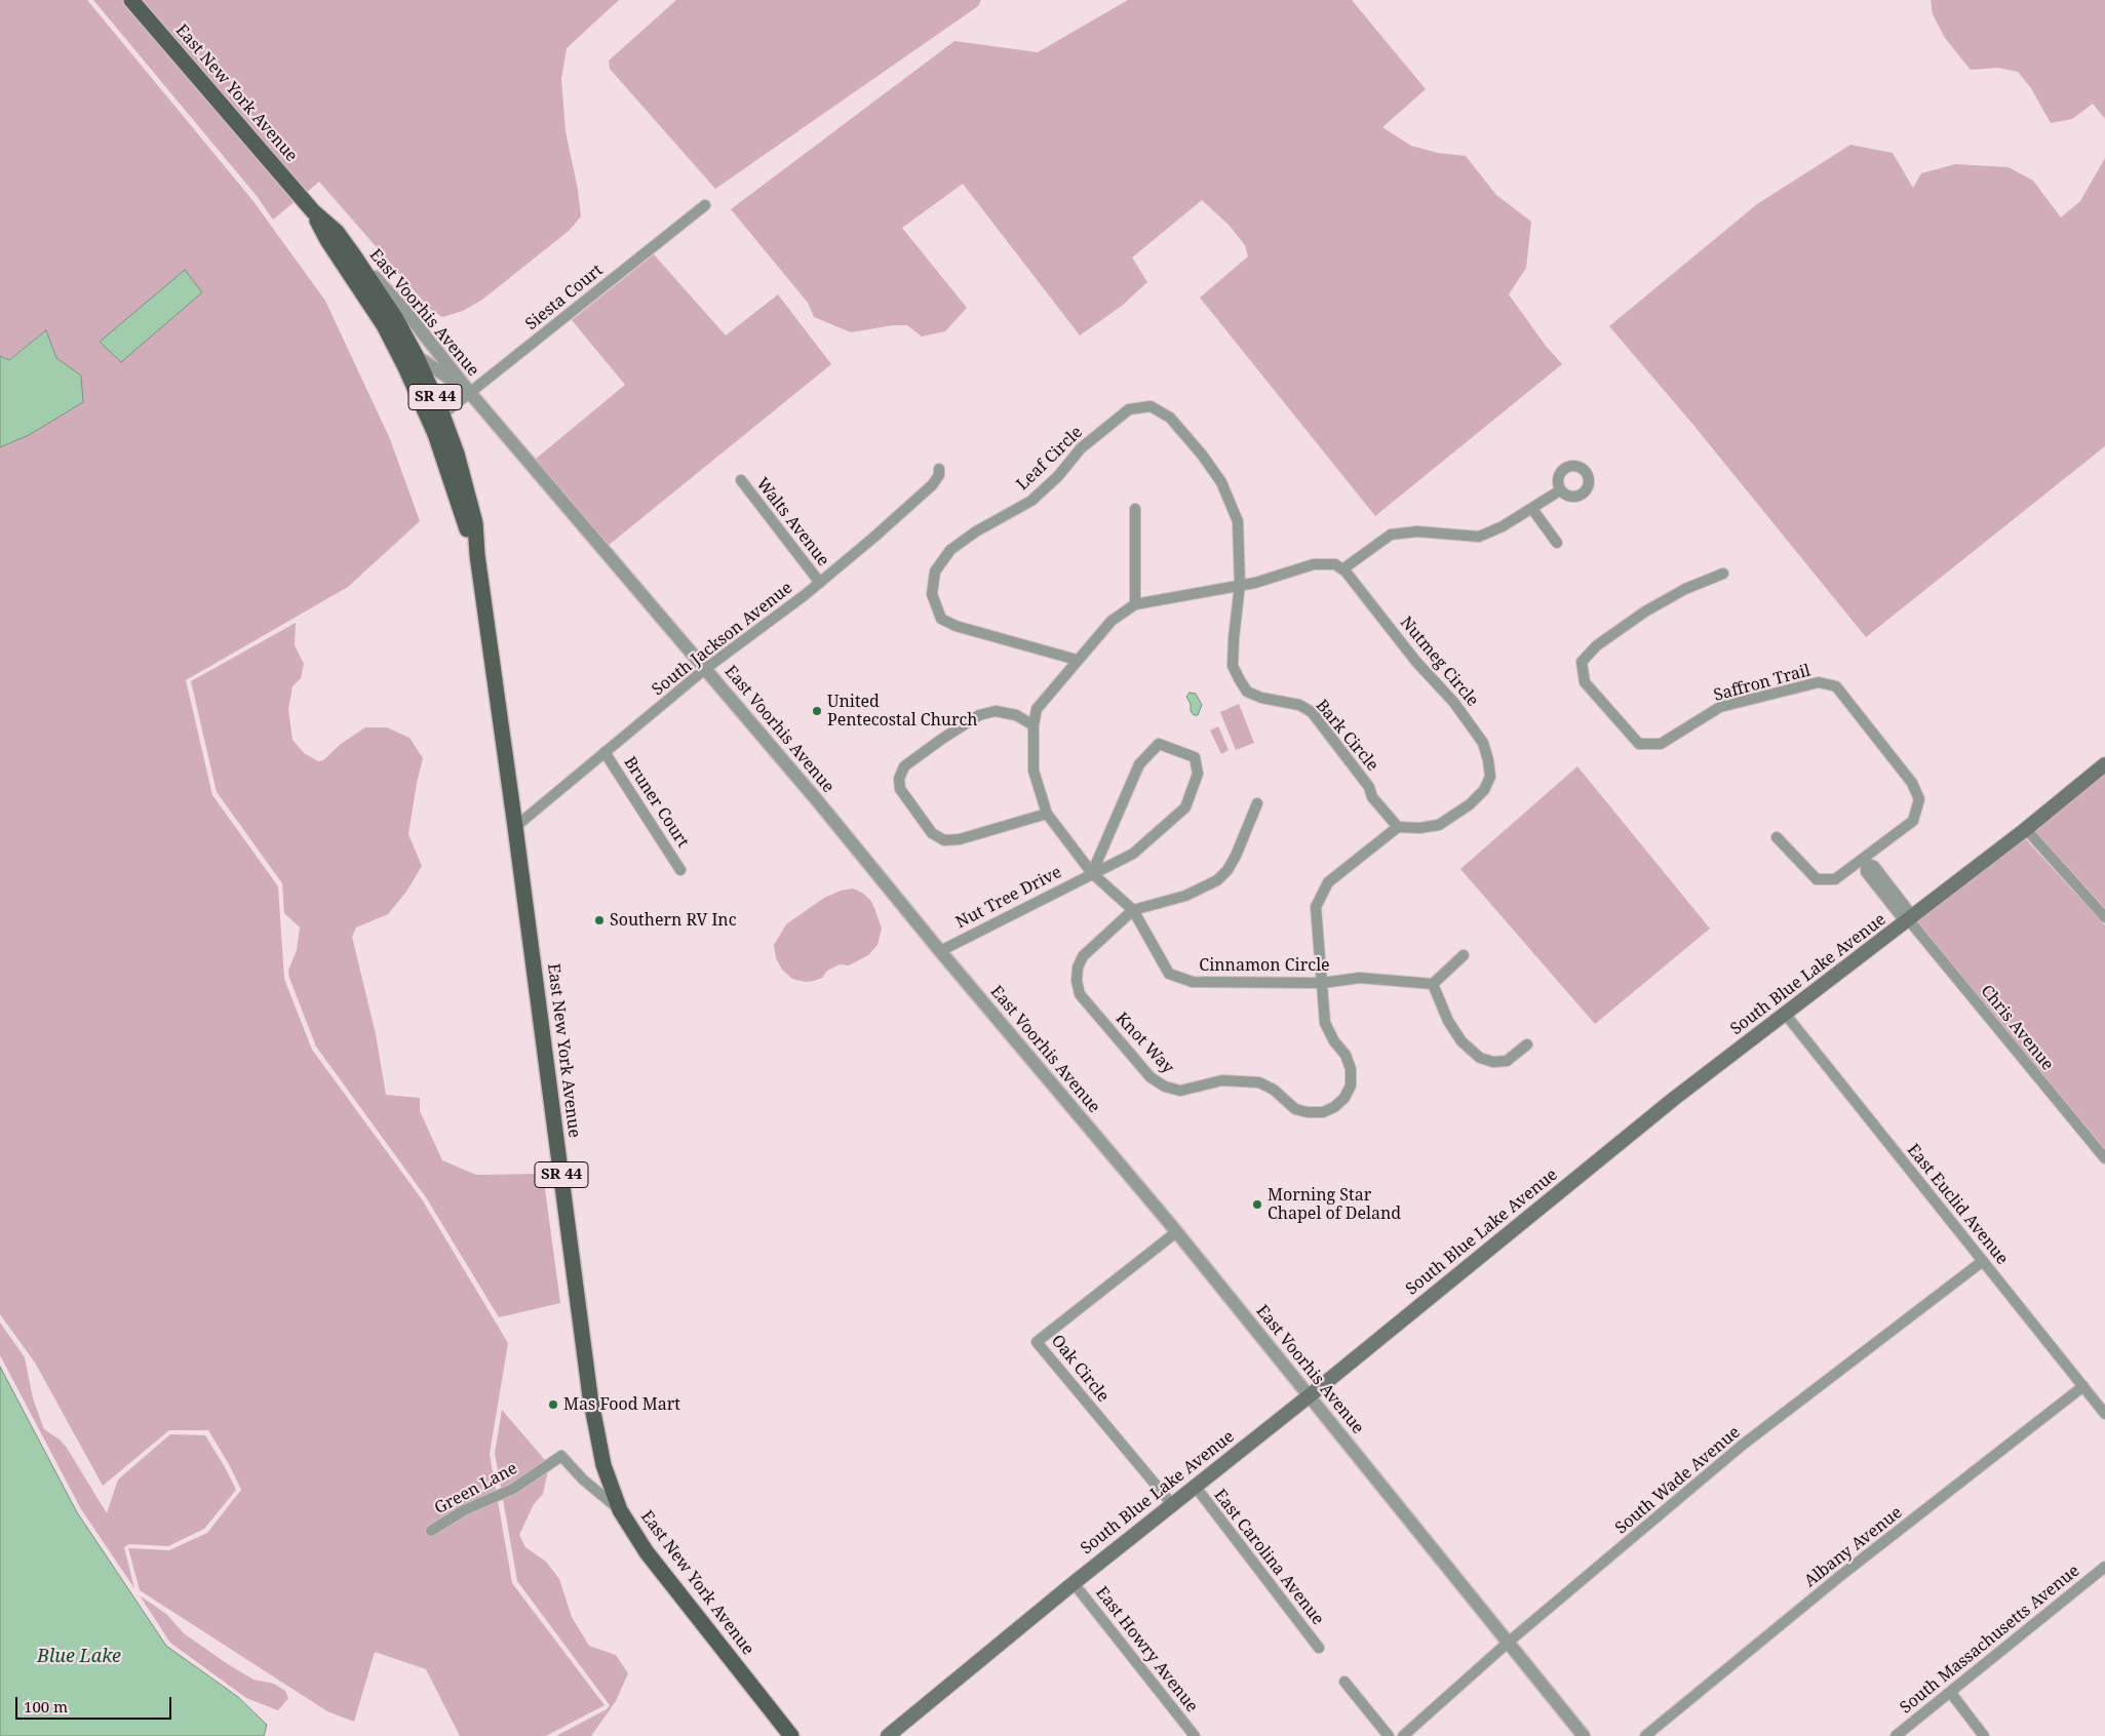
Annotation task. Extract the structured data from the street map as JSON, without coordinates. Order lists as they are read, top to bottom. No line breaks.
{"streets":{"main road":["East New York Avenue","SR 44","South Blue Lake Avenue"],"street":["Siesta Court","East Voorhis Avenue","Leaf Circle","Walts Avenue","South Jackson Avenue","Nutmeg Circle","Saffron Trail","Bark Circle","Bruner Court","Nut Tree Drive","Cinnamon Circle","Chris Avenue","Knot Way","East Euclid Avenue","Oak Circle","South Wade Avenue","Green Lane","Albany Avenue","East Carolina Avenue","South Massachusetts Avenue","East Howry Avenue"]},"crossings":[["East New York Avenue","Siesta Court"],["East New York Avenue","East Voorhis Avenue"],["East New York Avenue","South Jackson Avenue"],["East New York Avenue","Green Lane"],["Siesta Court","East Voorhis Avenue"],["East Voorhis Avenue","South Jackson Avenue"],["East Voorhis Avenue","Nut Tree Drive"],["East Voorhis Avenue","South Blue Lake Avenue"],["East Voorhis Avenue","Oak Circle"],["East Voorhis Avenue","South Wade Avenue"],["Leaf Circle","Bark Circle"],["Leaf Circle","Cinnamon Circle"],["Walts Avenue","South Jackson Avenue"],["South Jackson Avenue","Bruner Court"],["Nutmeg Circle","Bark Circle"],["Saffron Trail","Chris Avenue"],["Nut Tree Drive","Cinnamon Circle"],["Cinnamon Circle","Knot Way"],["South Blue Lake Avenue","Chris Avenue"],["South Blue Lake Avenue","East Euclid Avenue"],["South Blue Lake Avenue","Oak Circle"],["South Blue Lake Avenue","East Carolina Avenue"],["South Blue Lake Avenue","East Howry Avenue"],["East Euclid Avenue","South Wade Avenue"],["East Euclid Avenue","Albany Avenue"]],"water":["Blue Lake"],"places":["United Pentecostal Church","Southern RV Inc","Morning Star Chapel of Deland","Mas Food Mart"],"scale_bar":"100 m"}
